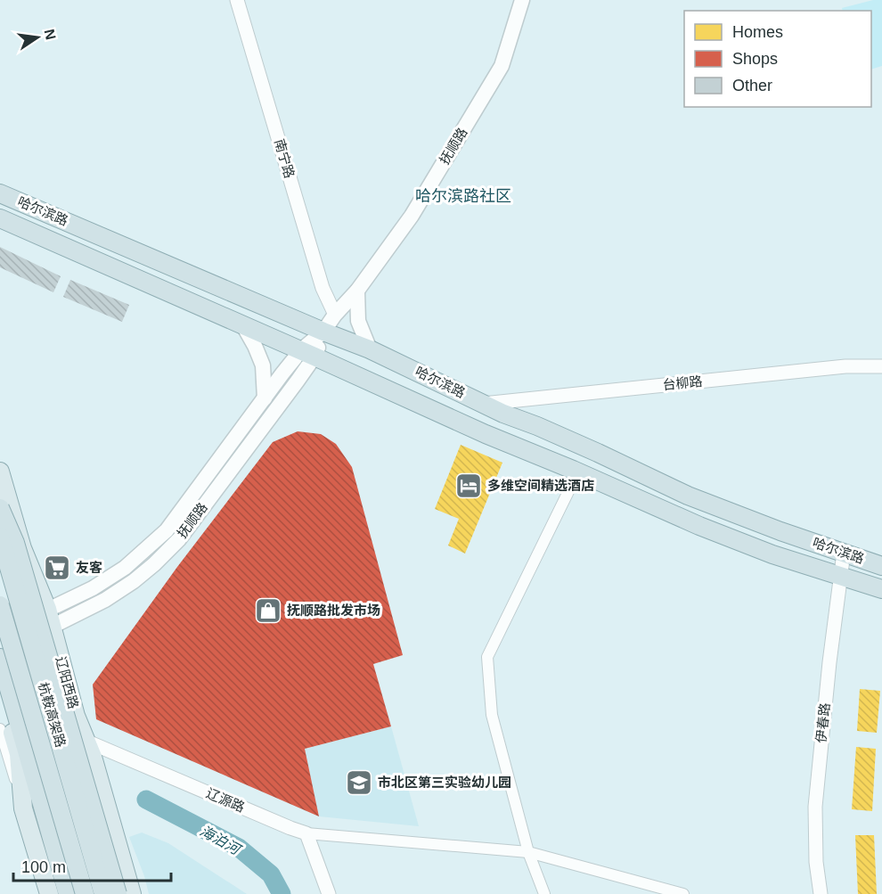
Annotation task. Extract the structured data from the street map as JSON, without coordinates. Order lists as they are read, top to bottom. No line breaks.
{"streets":{"highway":["哈尔滨路","杭鞍高架路"],"main road":["抚顺路","辽阳西路"],"street":["南宁路","台柳路","伊春路","辽源路"]},"crossings":[["抚顺路","南宁路"],["抚顺路","哈尔滨路"],["抚顺路","辽阳西路"],["哈尔滨路","台柳路"],["哈尔滨路","伊春路"],["辽阳西路","辽源路"]],"districts":["哈尔滨路社区"],"water":["海泊河"],"places":{"hotel":["多维空间精选酒店"],"supermarket":["友客"],"shop":["抚顺路批发市场"],"school or university":["市北区第三实验幼儿园"]},"legend":["Homes","Shops","Other"],"scale_bar":"100 m","north":"right"}
